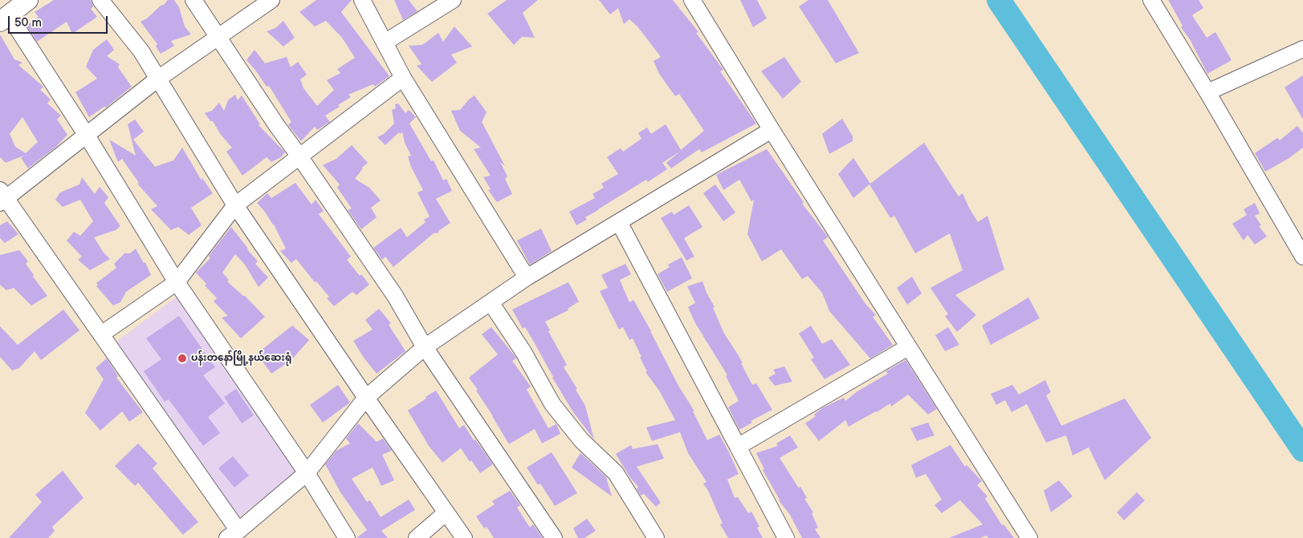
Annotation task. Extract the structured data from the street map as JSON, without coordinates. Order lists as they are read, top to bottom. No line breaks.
{"places":["ပန်းတနော်မြို့နယ်ဆေးရုံ"],"scale_bar":"50 m"}
